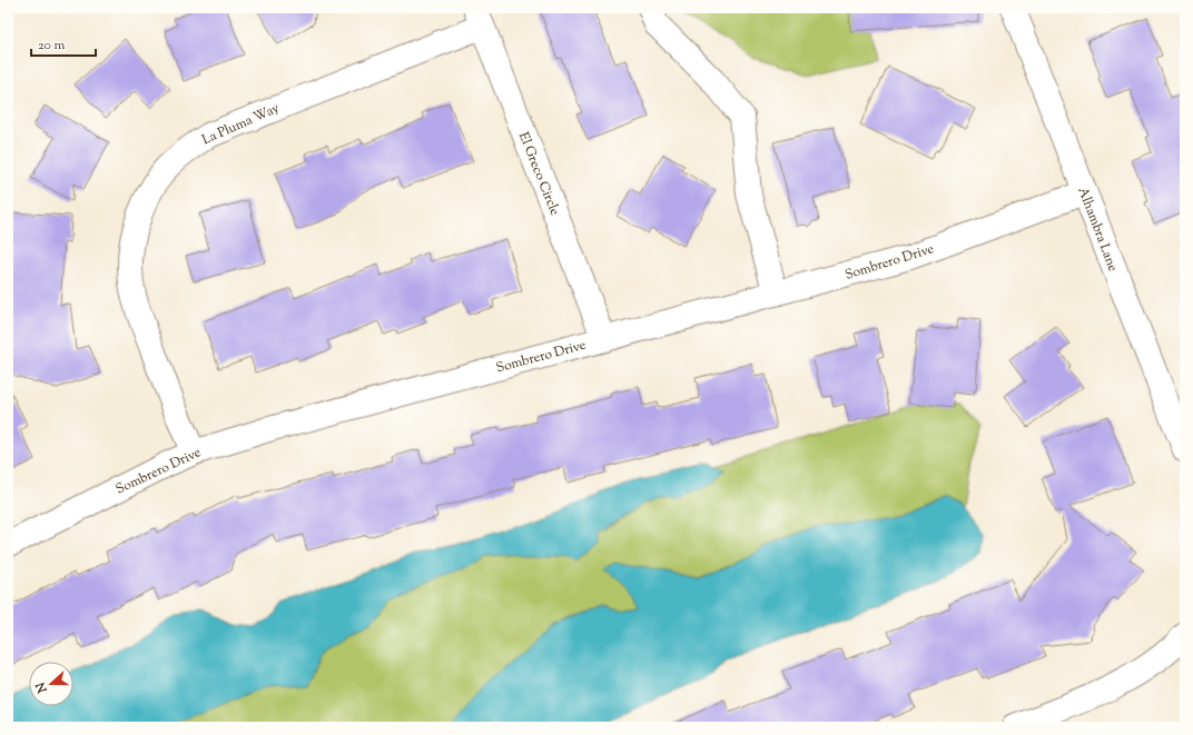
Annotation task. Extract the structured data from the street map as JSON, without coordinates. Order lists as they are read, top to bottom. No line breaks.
{"streets":{"street":["La Pluma Way","El Greco Circle","Alhambra Lane","Sombrero Drive"]},"crossings":[["La Pluma Way","El Greco Circle"],["La Pluma Way","Sombrero Drive"],["El Greco Circle","Sombrero Drive"],["Alhambra Lane","Sombrero Drive"]],"scale_bar":"20 m","north":"left"}
